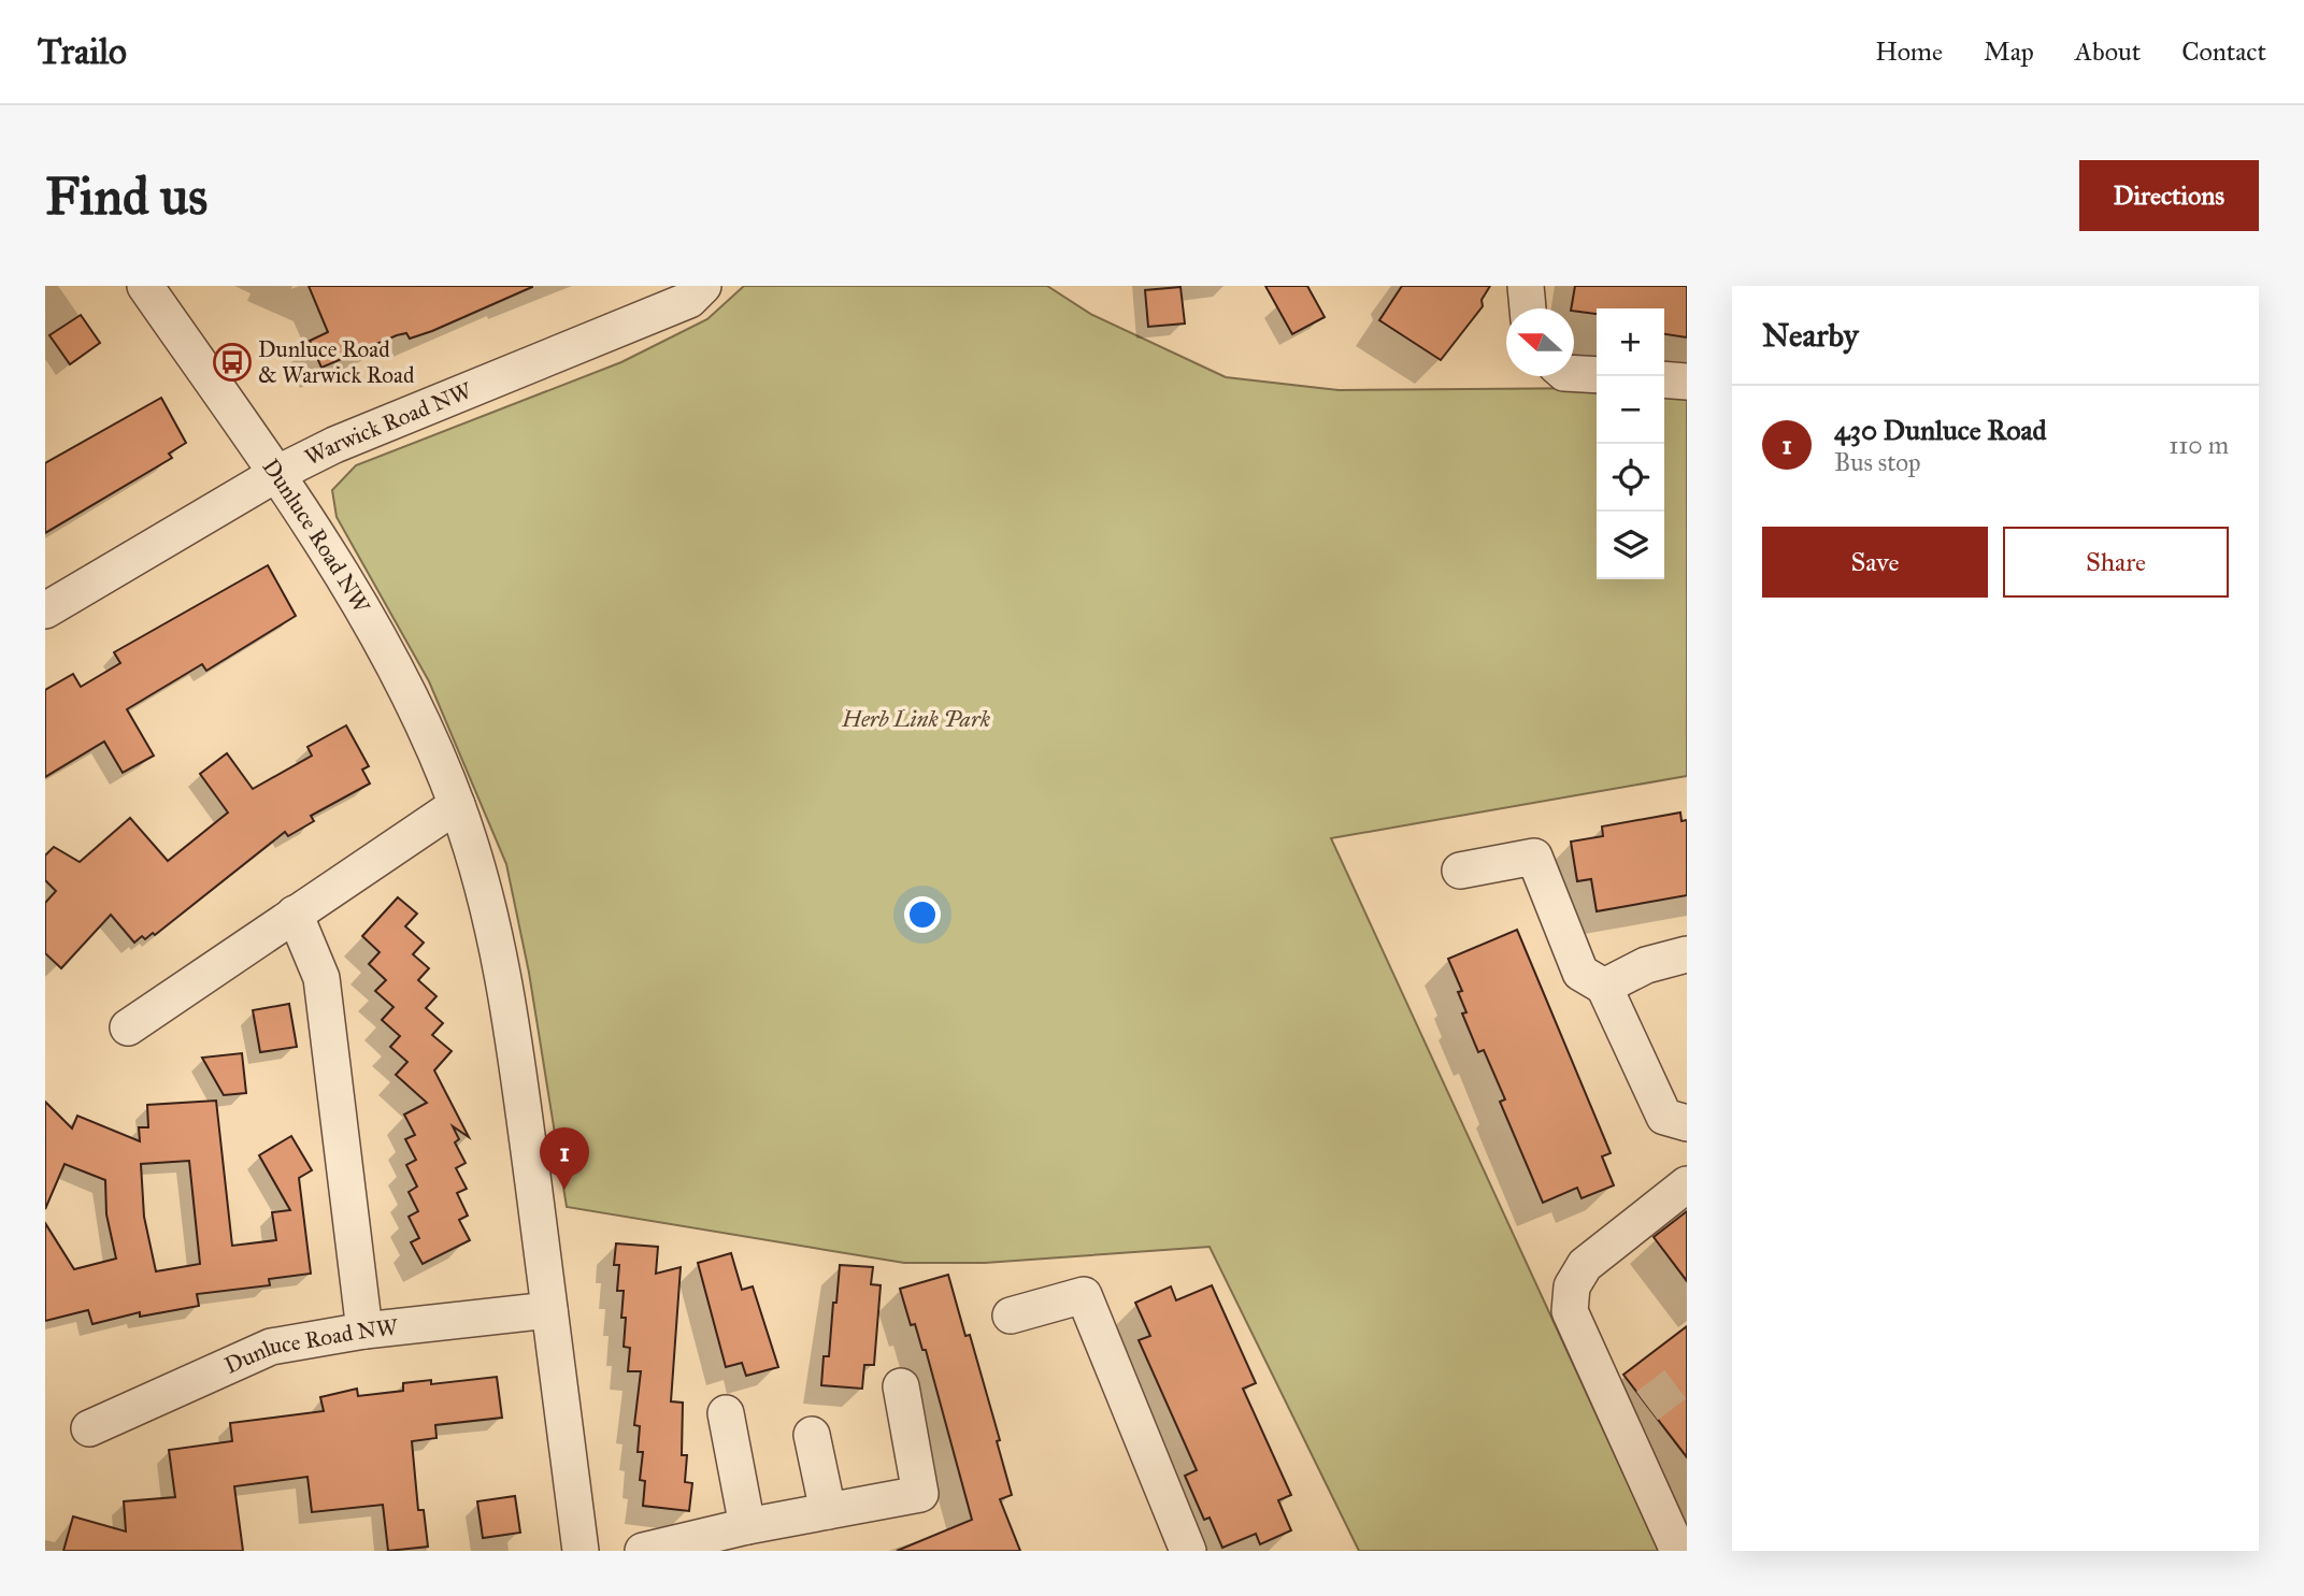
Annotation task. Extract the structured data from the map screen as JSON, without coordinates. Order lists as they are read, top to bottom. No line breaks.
{"streets":{"street":["Warwick Road NW","Dunluce Road NW"]},"crossings":[["Warwick Road NW","Dunluce Road NW"]],"parks":["Herb Link Park"],"places":{"bus stop":["Dunluce Road & Warwick Road"]},"north":"left","page":{"header":"Trailo","nav":["Home","Map","About","Contact"],"buttons":["Directions",["Save","Share"]],"title":"Find us","heading":"Nearby","map_buttons":["+","−"],"list":[{"mark":"1","name":"430 Dunluce Road","note":"Bus stop","value":"110 m"}],"pins":"1"}}
